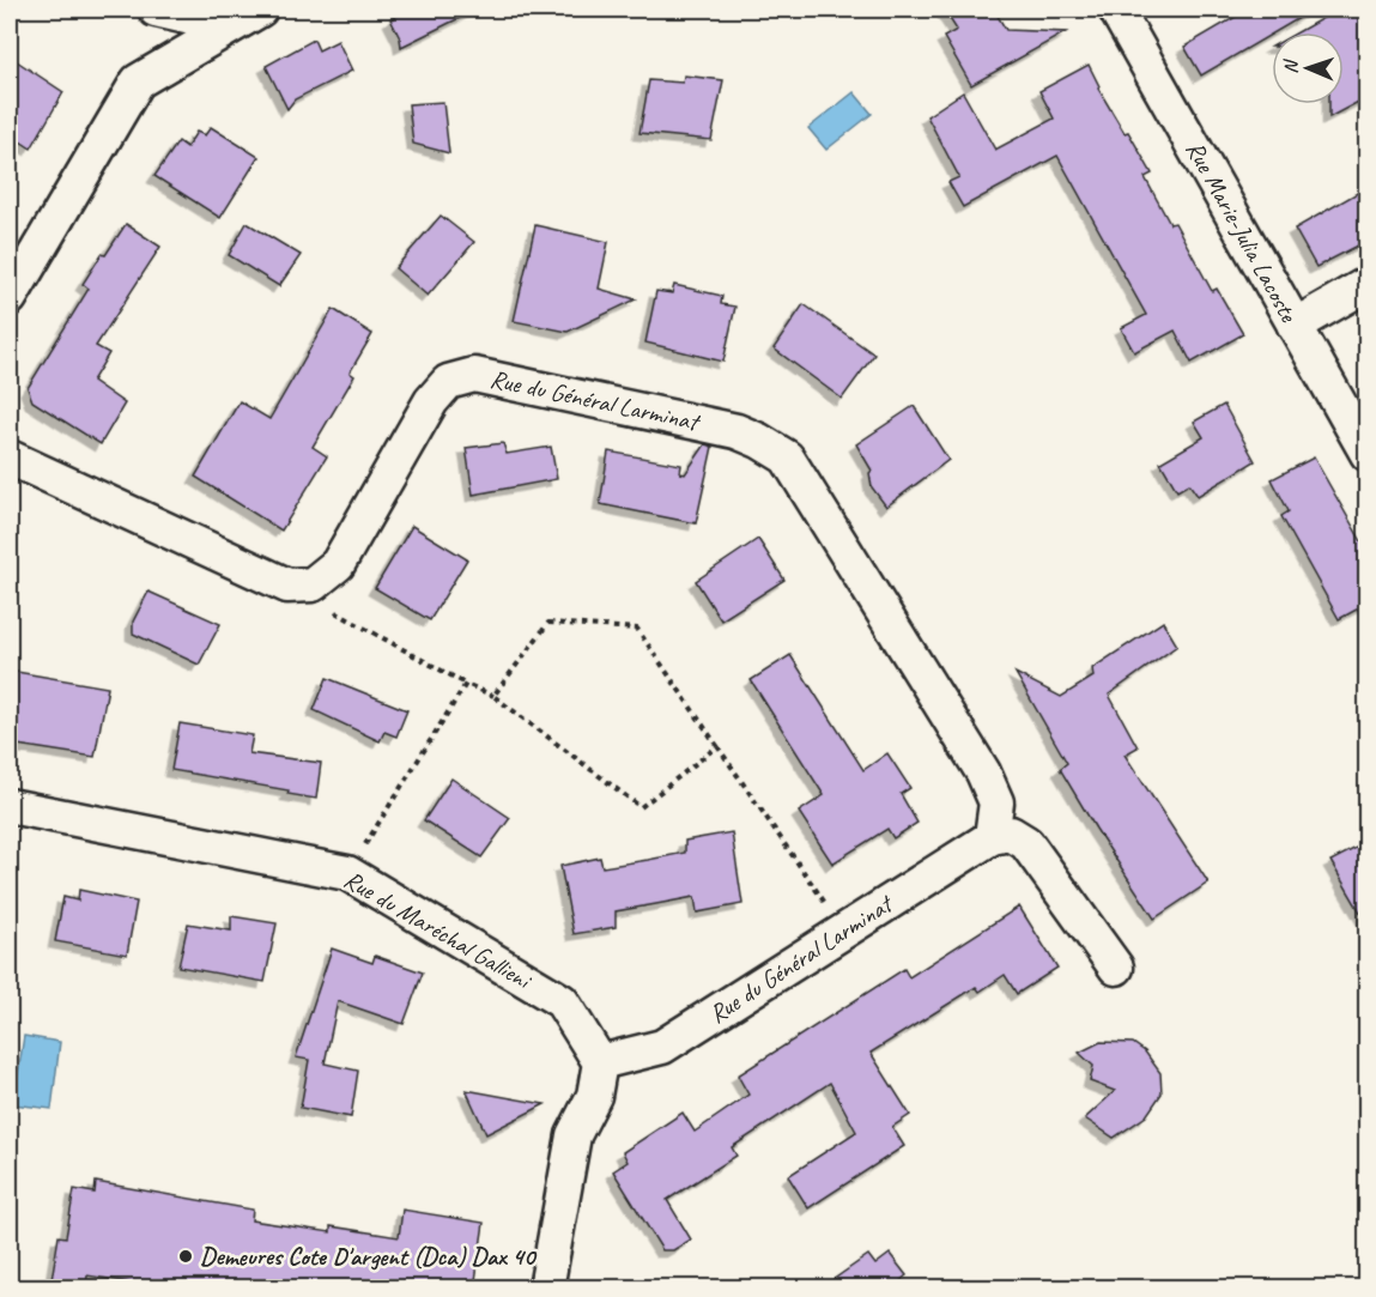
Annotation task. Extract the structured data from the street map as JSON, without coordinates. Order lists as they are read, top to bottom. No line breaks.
{"streets":{"street":["Rue Marie-Julia Lacoste","Rue du Général Larminat","Rue du Maréchal Gallieni"]},"crossings":[["Rue du Général Larminat","Rue du Maréchal Gallieni"]],"places":["Demeures Cote D'argent (Dca) Dax 40"],"north":"left"}
